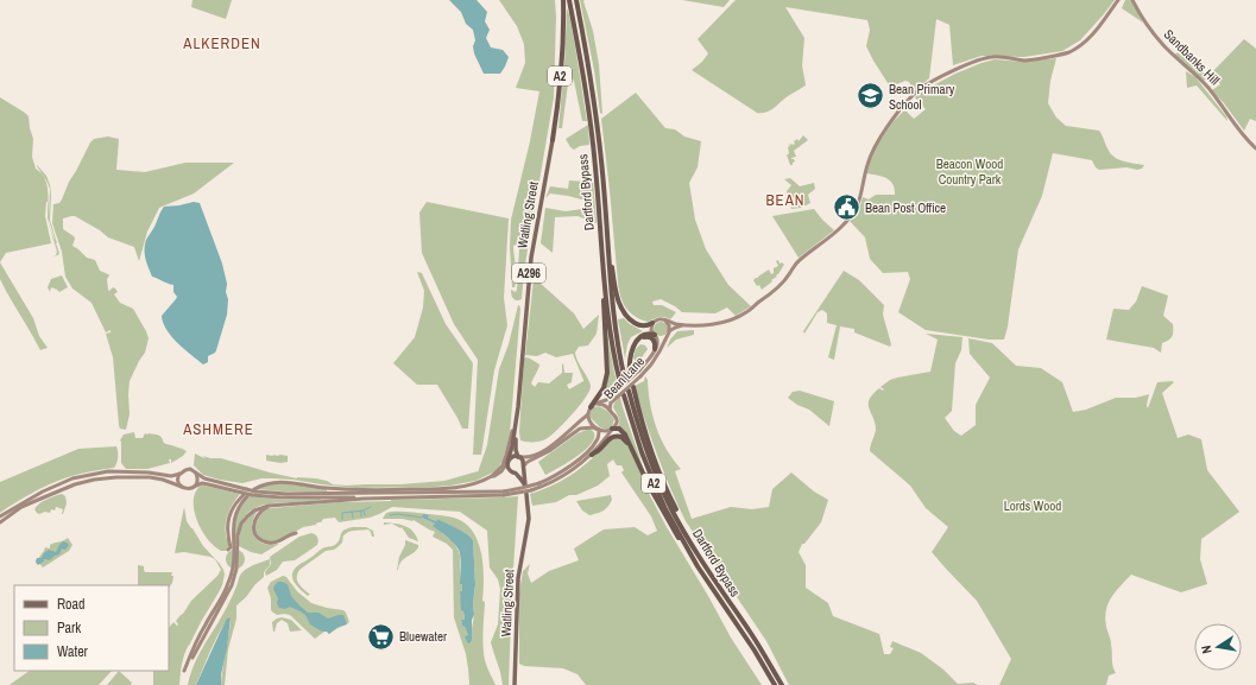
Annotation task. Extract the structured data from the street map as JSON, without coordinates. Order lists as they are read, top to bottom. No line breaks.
{"streets":{"highway":["A2","Dartford Bypass"],"main road":["Sandbanks Hill","Watling Street","A296","Bean Lane"]},"crossings":[["A2","Watling Street"],["Dartford Bypass","Bean Lane"]],"districts":["ALKERDEN","BEAN","ASHMERE"],"parks":["Beacon Wood Country Park","Lords Wood"],"places":{"school or university":["Bean Primary School"],"public building":["Bean Post Office"],"supermarket":["Bluewater"]},"legend":["Road","Park","Water"],"north":"left"}
